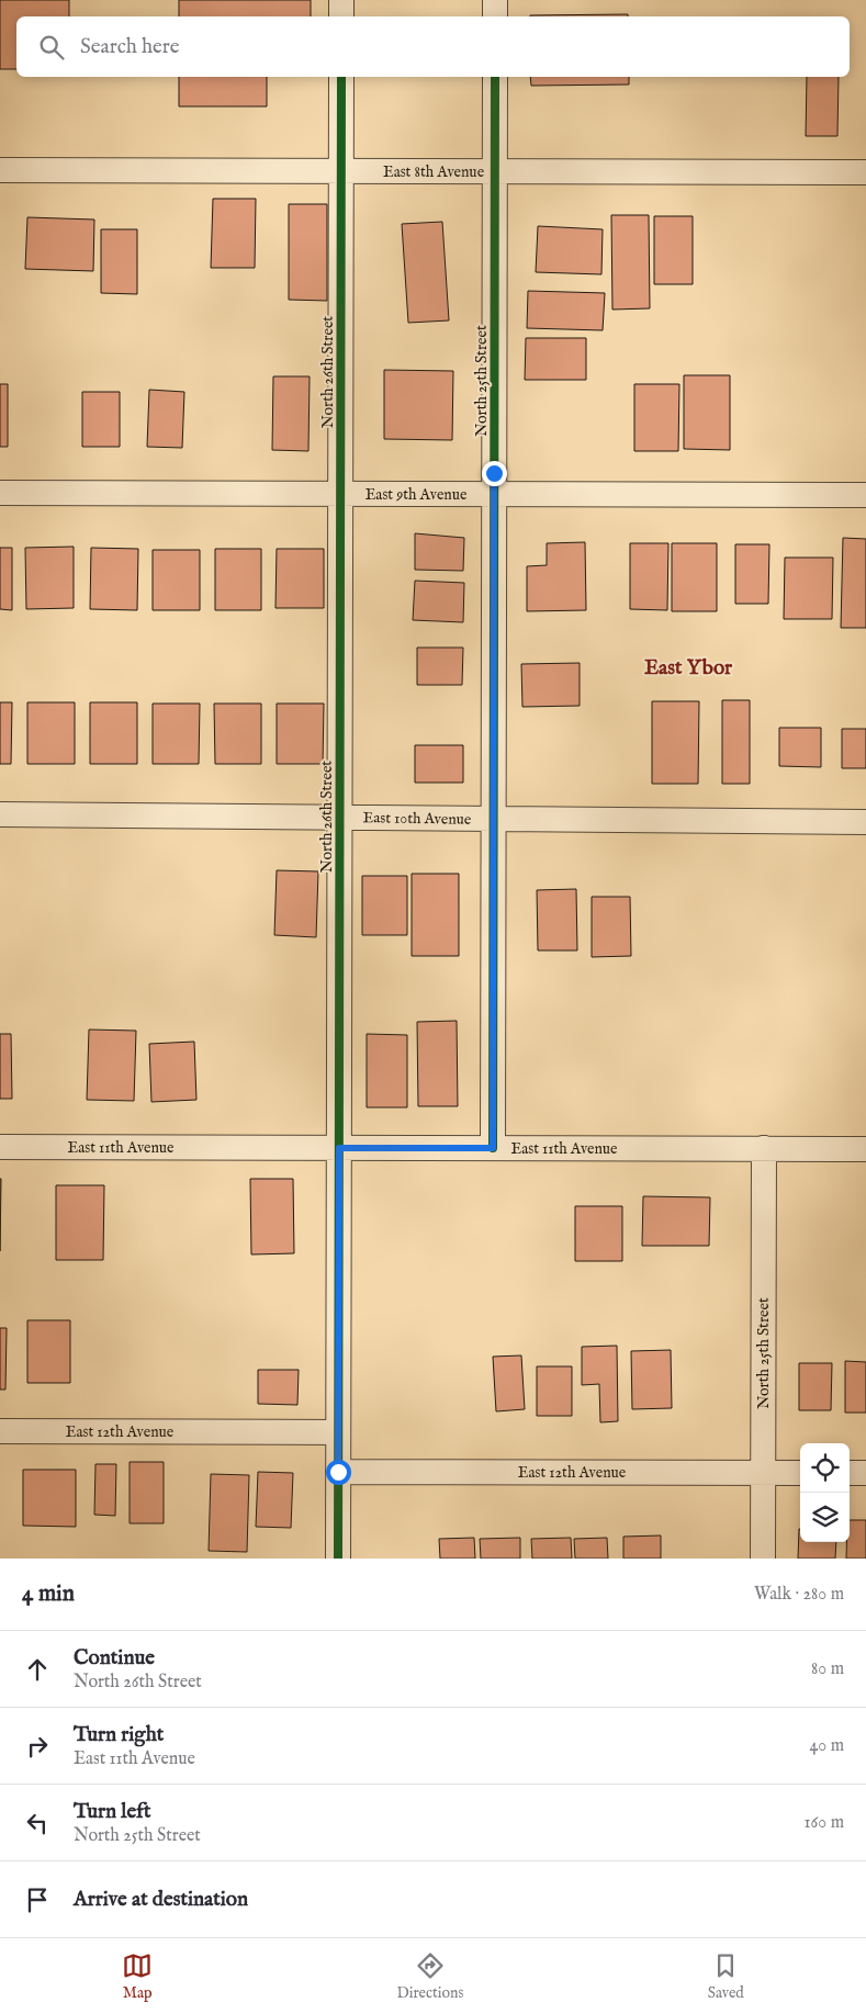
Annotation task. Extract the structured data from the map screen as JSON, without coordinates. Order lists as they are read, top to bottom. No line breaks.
{"streets":{"street":["East 8th Avenue","North 26th Street","North 25th Street","East 9th Avenue","East 10th Avenue","East 11th Avenue","East 12th Avenue"]},"crossings":[["East 8th Avenue","North 26th Street"],["East 8th Avenue","North 25th Street"],["North 26th Street","East 9th Avenue"],["North 26th Street","East 10th Avenue"],["North 26th Street","East 11th Avenue"],["North 26th Street","East 12th Avenue"],["North 25th Street","East 9th Avenue"],["North 25th Street","East 10th Avenue"],["North 25th Street","East 11th Avenue"],["North 25th Street","East 12th Avenue"]],"districts":["East Ybor"],"page":{"search":"Search here","heading":["4 min","Walk · 280 m"],"list":[["Continue","North 26th Street","80 m"],["Turn right","East 11th Avenue","40 m"],["Turn left","North 25th Street","160 m"],"Arrive at destination"],"nav":["Map","Directions","Saved"]}}
